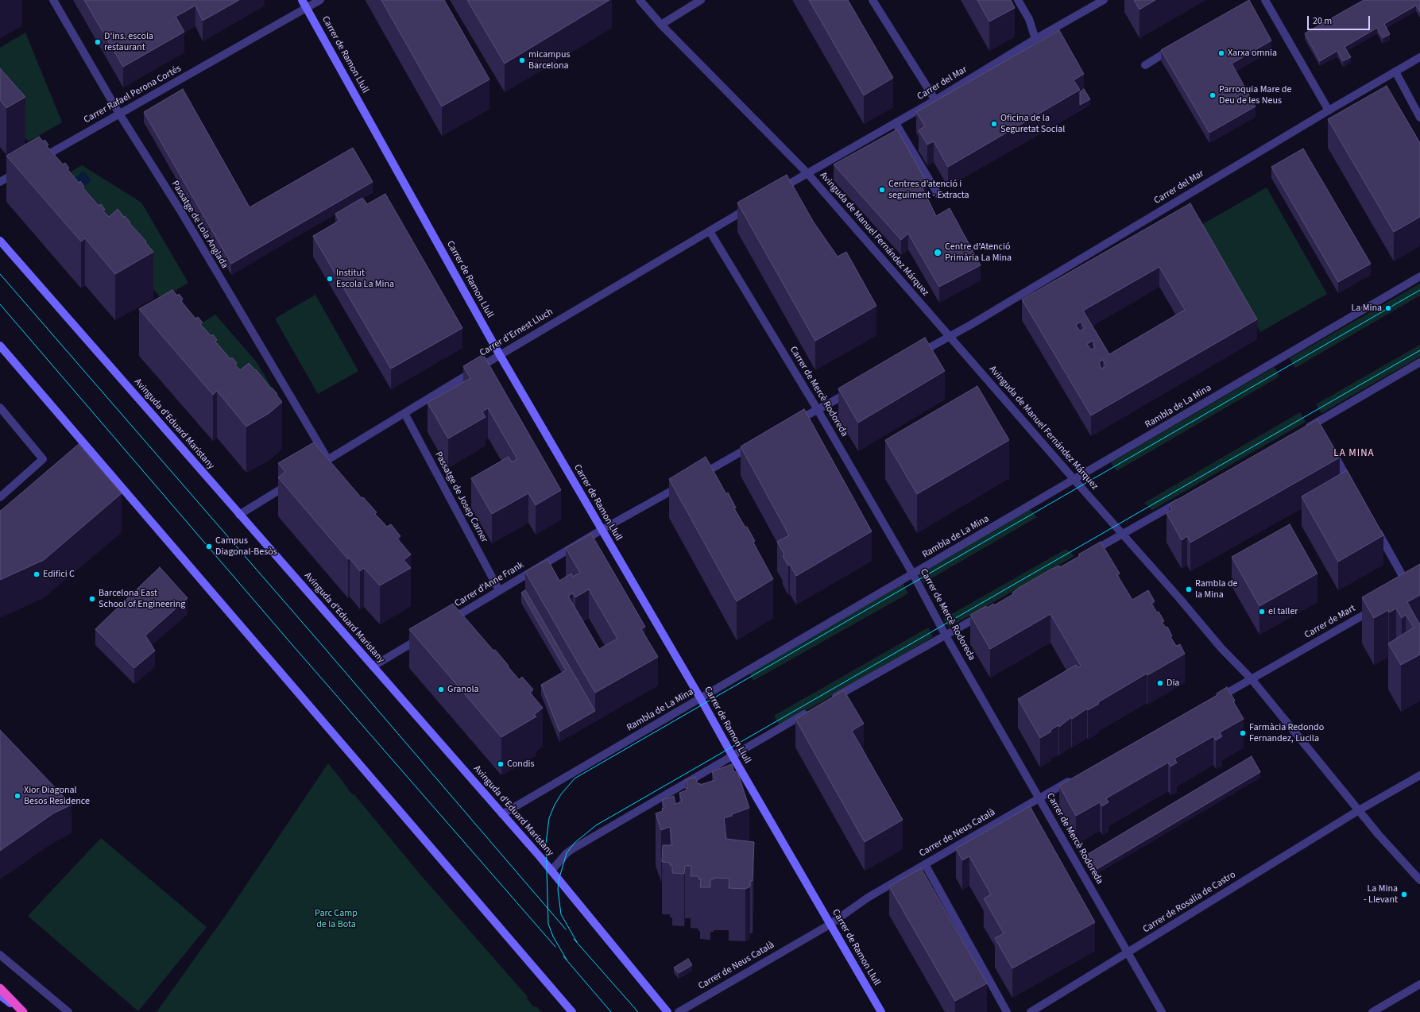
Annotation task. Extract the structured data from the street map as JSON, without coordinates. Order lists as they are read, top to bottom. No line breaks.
{"streets":{"main road":["Carrer de Ramon Llull","Avinguda d'Eduard Maristany"],"street":["Carrer del Mar","Carrer Rafael Perona Cortés","Passatge de Lola Anglada","Avinguda de Manuel Fernández Márquez","Carrer d'Ernest Lluch","Carrer de Mercè Rodoreda","Rambla de La Mina","Passatge de Josep Carner","Carrer d'Anne Frank","Carrer de Mart","Carrer de Neus Català","Carrer de Rosalía de Castro"]},"crossings":[["Carrer de Ramon Llull","Carrer Rafael Perona Cortés"],["Carrer de Ramon Llull","Carrer d'Ernest Lluch"],["Carrer de Ramon Llull","Rambla de La Mina"],["Carrer de Ramon Llull","Carrer d'Anne Frank"],["Carrer de Ramon Llull","Carrer de Neus Català"],["Carrer del Mar","Avinguda de Manuel Fernández Márquez"],["Carrer Rafael Perona Cortés","Passatge de Lola Anglada"],["Passatge de Lola Anglada","Carrer d'Ernest Lluch"],["Avinguda de Manuel Fernández Márquez","Rambla de La Mina"],["Avinguda de Manuel Fernández Márquez","Carrer de Mart"],["Avinguda de Manuel Fernández Márquez","Carrer de Rosalía de Castro"],["Carrer d'Ernest Lluch","Carrer de Mercè Rodoreda"],["Carrer d'Ernest Lluch","Passatge de Josep Carner"],["Carrer de Mercè Rodoreda","Rambla de La Mina"],["Carrer de Mercè Rodoreda","Carrer de Neus Català"],["Carrer de Mercè Rodoreda","Carrer de Rosalía de Castro"],["Rambla de La Mina","Avinguda d'Eduard Maristany"],["Passatge de Josep Carner","Carrer d'Anne Frank"]],"districts":["LA MINA"],"parks":["Parc Camp de la Bota"],"places":["D'ins. escola restaurant","Xarxa omnia","micampus Barcelona","Parroquia Mare de Deu de les Neus","Oficina de la Seguretat Social","Centres d’atenció i seguiment - Extracta","Centre d'Atenció Primària La Mina","Institut Escola La Mina","La Mina","Campus Diagonal-Besòs","Edifici C","Rambla de la Mina","Barcelona East School of Engineering","el taller","Dia","Granola","Farmàcia Redondo Fernandez, Lucila","Condis","Xior Diagonal Besos Residence","La Mina - Llevant"],"scale_bar":"20 m"}
